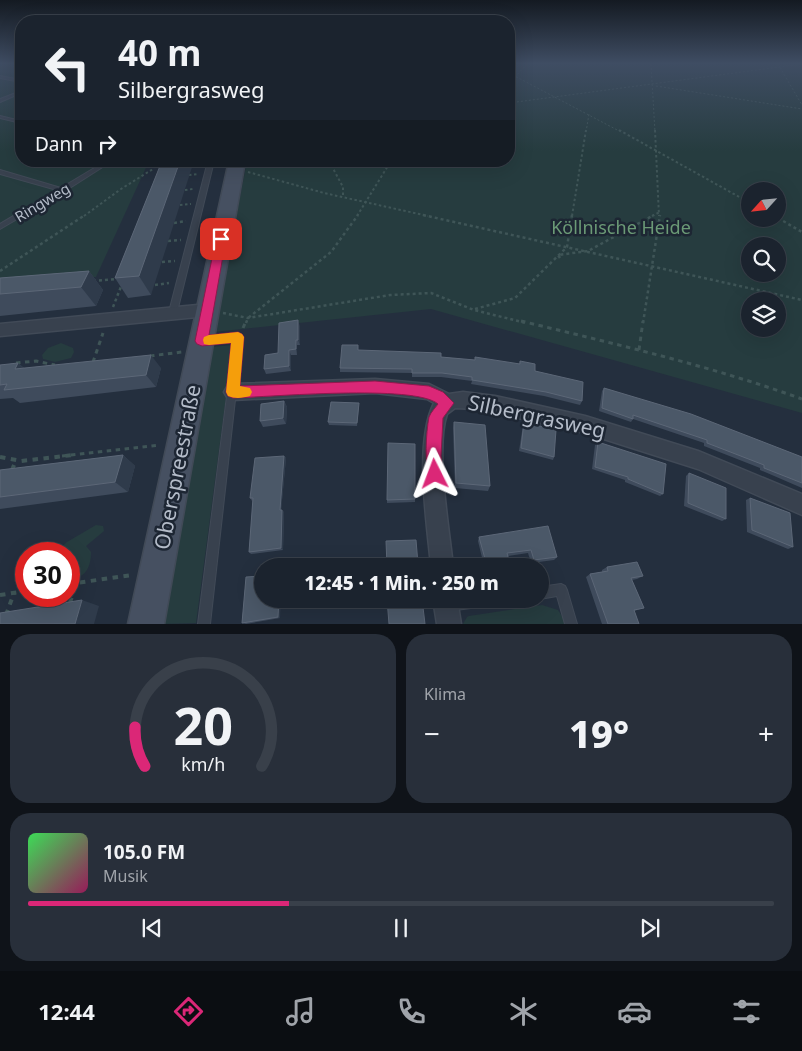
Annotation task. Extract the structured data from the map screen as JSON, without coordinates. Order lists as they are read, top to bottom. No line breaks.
{"streets":{"main road":["Oberspreestraße"],"street":["Silbergrasweg"],"lane":["Ringweg"]},"parks":["Köllnische Heide"],"north":"bottom left","page":{"turn":["40 m","Silbergrasweg"],"then":"Dann","limit":"30","trip":"12:45 · 1 Min. · 250 m","tile":"Klima","heat":["−","19°","+"],"song":["105.0 FM","Musik"],"tabs":"12:44","gauge":["20","km/h"]}}
